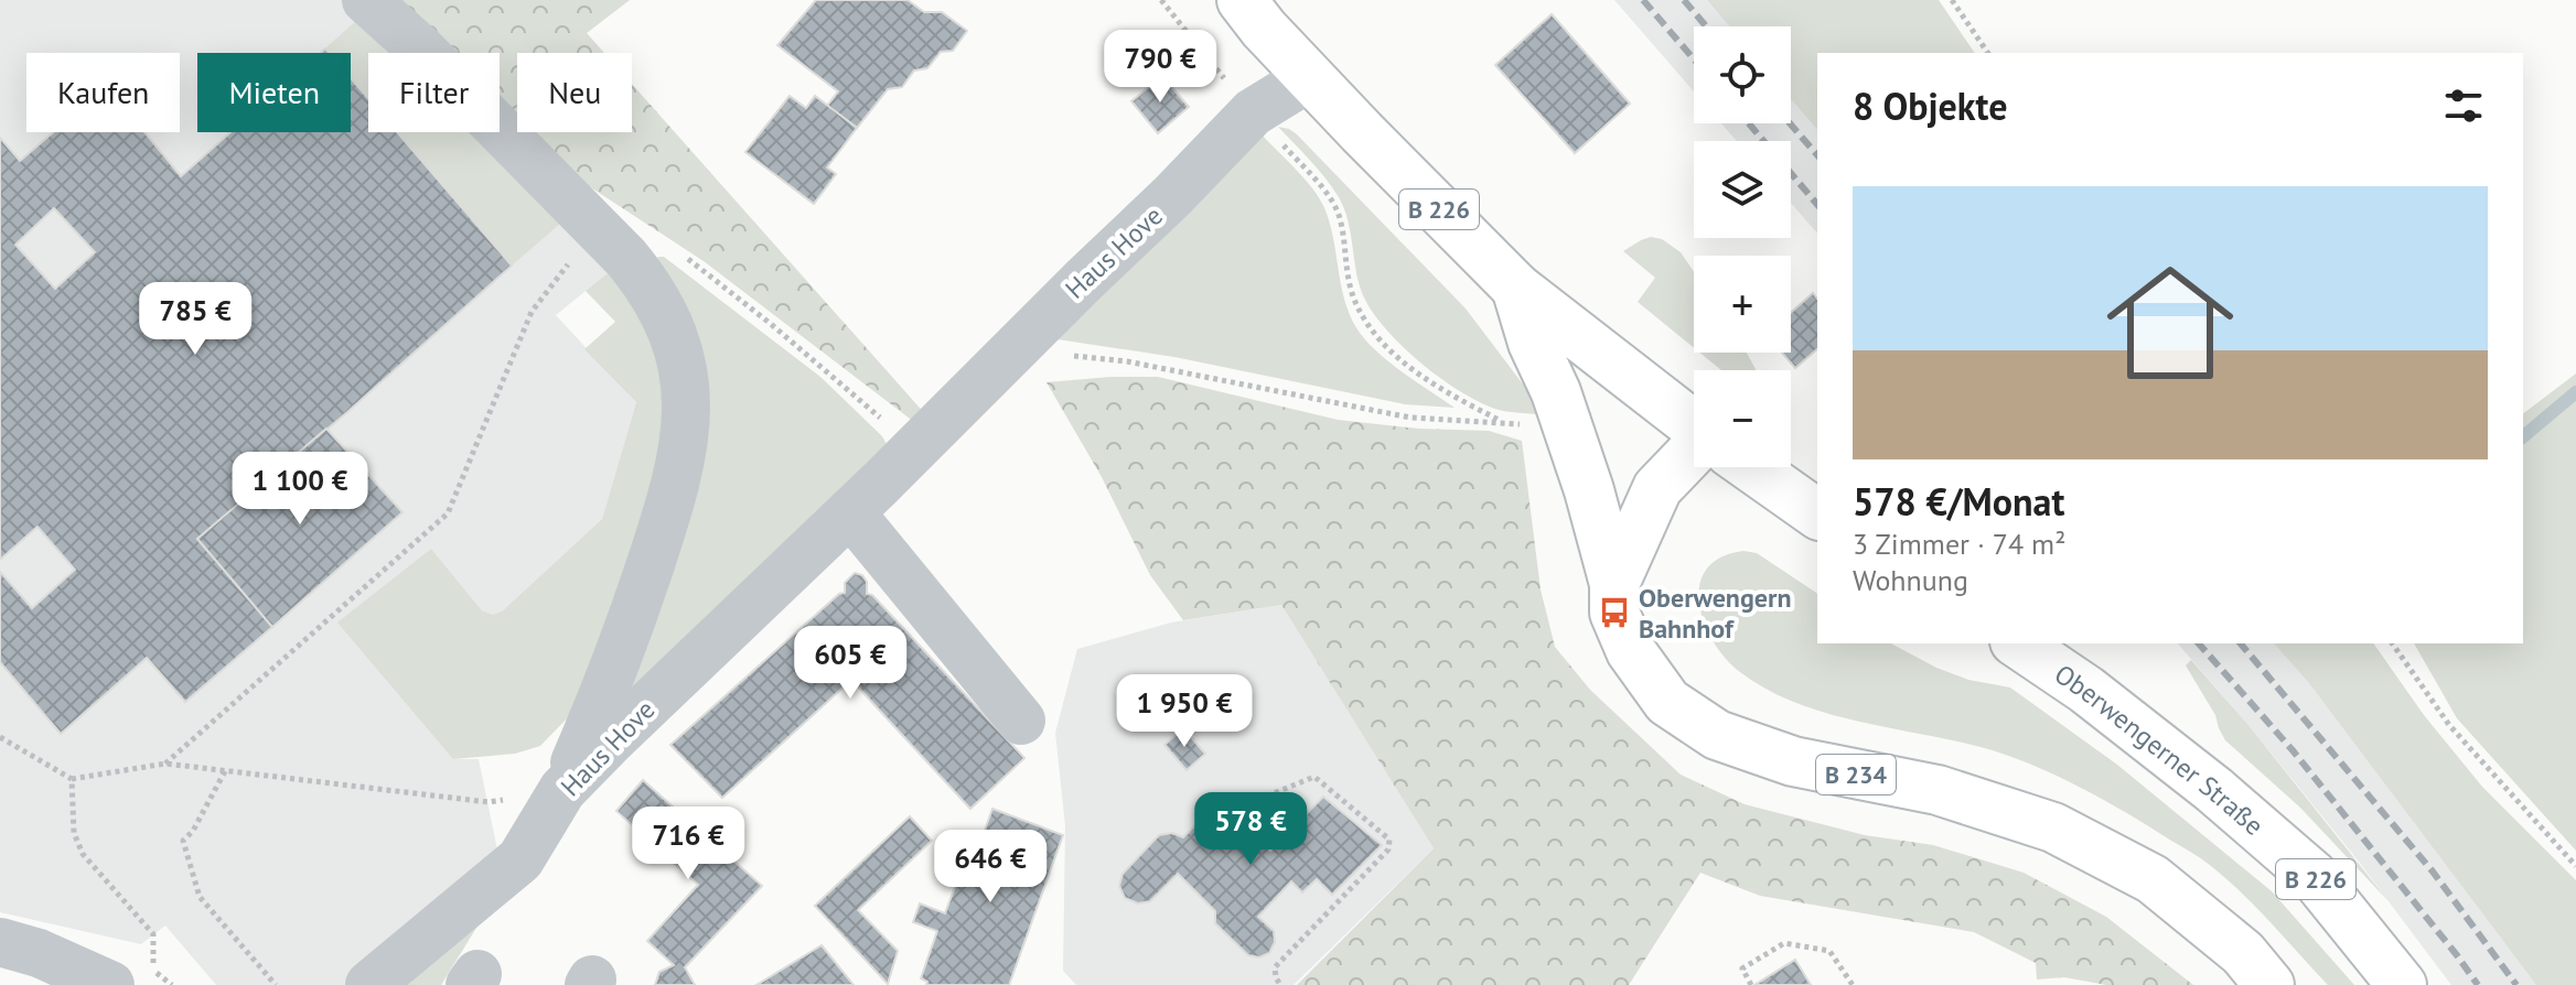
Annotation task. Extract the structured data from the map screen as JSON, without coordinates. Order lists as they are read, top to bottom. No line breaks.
{"streets":{"main road":["B 226","Oberwengerner Straße","B 234"],"lane":["Haus Hove"]},"crossings":[["B 226","Haus Hove"]],"places":{"bus stop":["Oberwengern Bahnhof"]},"page":{"map_buttons":["+","−"],"price":["790 €","785 €","1 100 €","605 €","1 950 €","578 €","716 €","646 €"],"chip":["Kaufen","Mieten","Filter","Neu"],"heading":"8 Objekte","list":[{"name":"578 €/Monat","note":"3 Zimmer · 74 m² · Wohnung"}]}}
